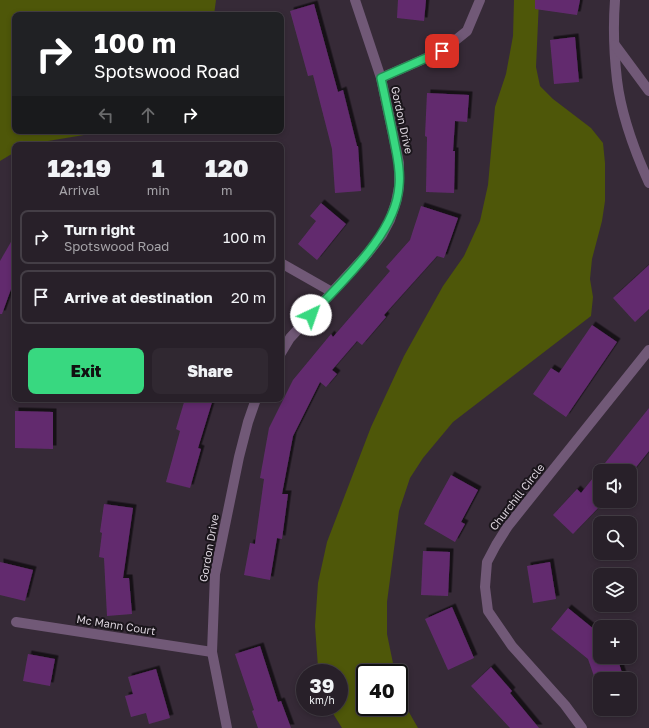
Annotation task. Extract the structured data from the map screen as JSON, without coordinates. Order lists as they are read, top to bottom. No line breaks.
{"streets":{"street":["Gordon Drive","Churchill Circle","Mc Mann Court"]},"crossings":[["Gordon Drive","Mc Mann Court"]],"page":{"turn":["100 m","Spotswood Road"],"eta":["12:19","Arrival","1","min","120","m"],"list":[{"name":"Turn right","note":"Spotswood Road","value":"100 m"},{"name":"Arrive at destination","value":"20 m"}],"buttons":["Exit","Share"],"map_buttons":["+","−"],"speed":"39 km/h","limit":"40"}}
